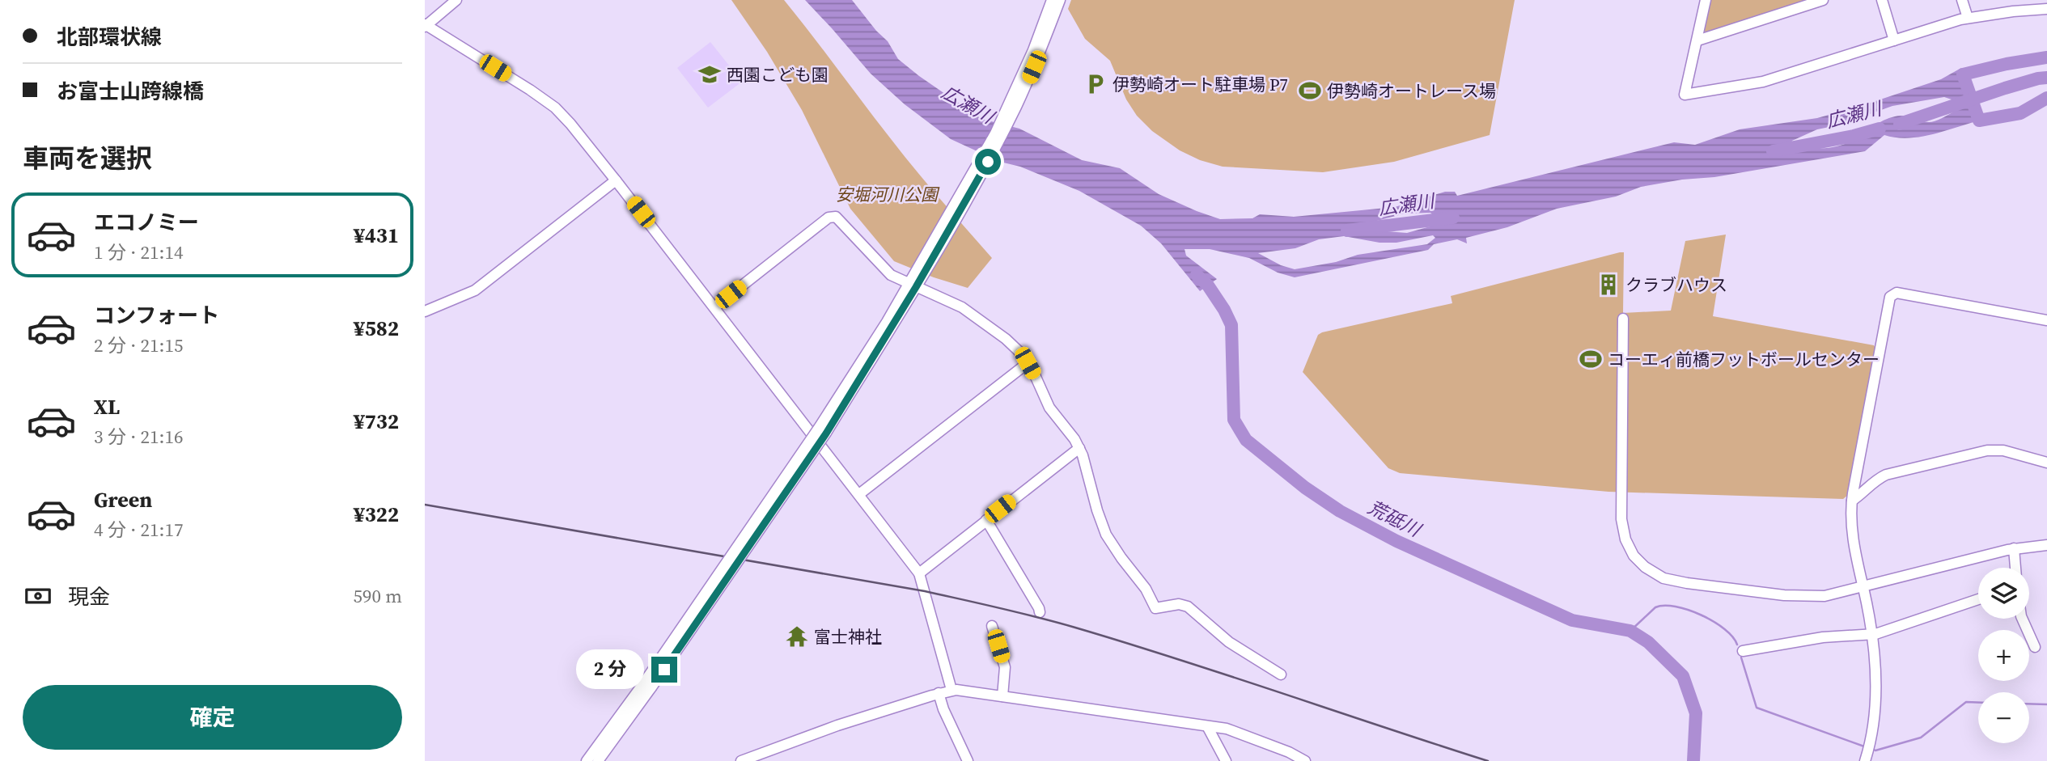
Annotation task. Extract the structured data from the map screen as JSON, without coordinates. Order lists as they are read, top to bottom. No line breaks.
{"water":["広瀬川","荒砥川"],"parks":["安堀河川公園"],"places":{"school or university":["西園こども園"],"parking":["伊勢崎オート駐車場 P7"],"sports":["伊勢崎オートレース場","コーエィ前橋フットボールセンター"],"building":["クラブハウス"],"temple":["富士神社"]},"page":{"banner":["北部環状線","お富士山跨線橋"],"heading":"車両を選択","list":[{"name":"エコノミー","note":"1 分 · 21:14","value":"¥431"},{"name":"コンフォート","note":"2 分 · 21:15","value":"¥582"},{"name":"XL","note":"3 分 · 21:16","value":"¥732"},{"name":"Green","note":"4 分 · 21:17","value":"¥322"}],"pay":["現金","590 m"],"map_buttons":["+","−"],"bubble":"2 分","buttons":"確定"}}
